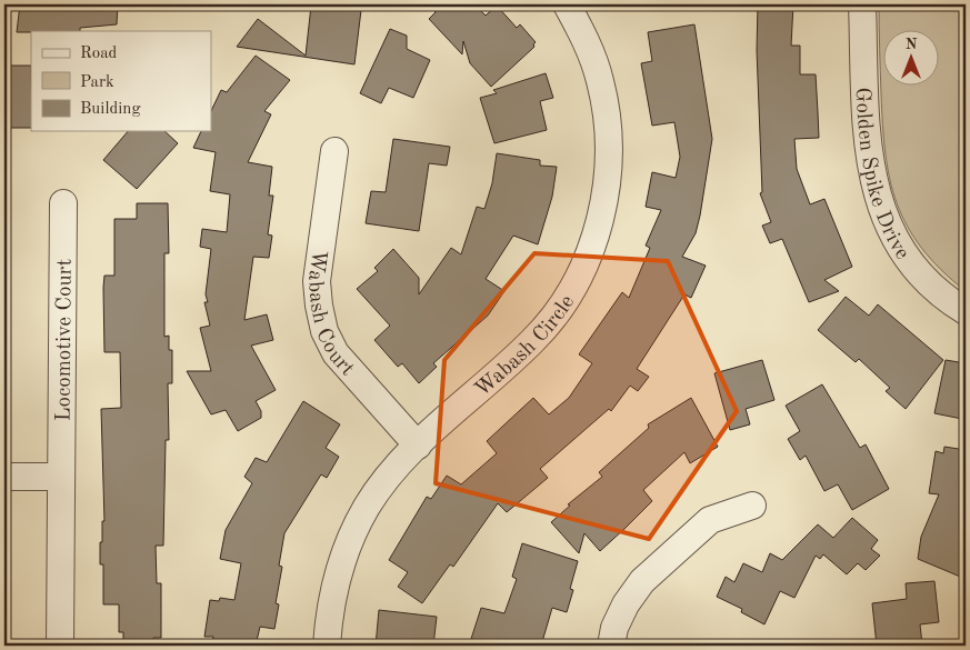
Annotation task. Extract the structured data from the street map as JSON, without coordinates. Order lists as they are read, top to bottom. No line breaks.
{"streets":{"street":["Golden Spike Drive","Wabash Court","Locomotive Court","Wabash Circle"]},"crossings":[["Wabash Court","Wabash Circle"]],"legend":["Road","Park","Building"],"north":"top"}
